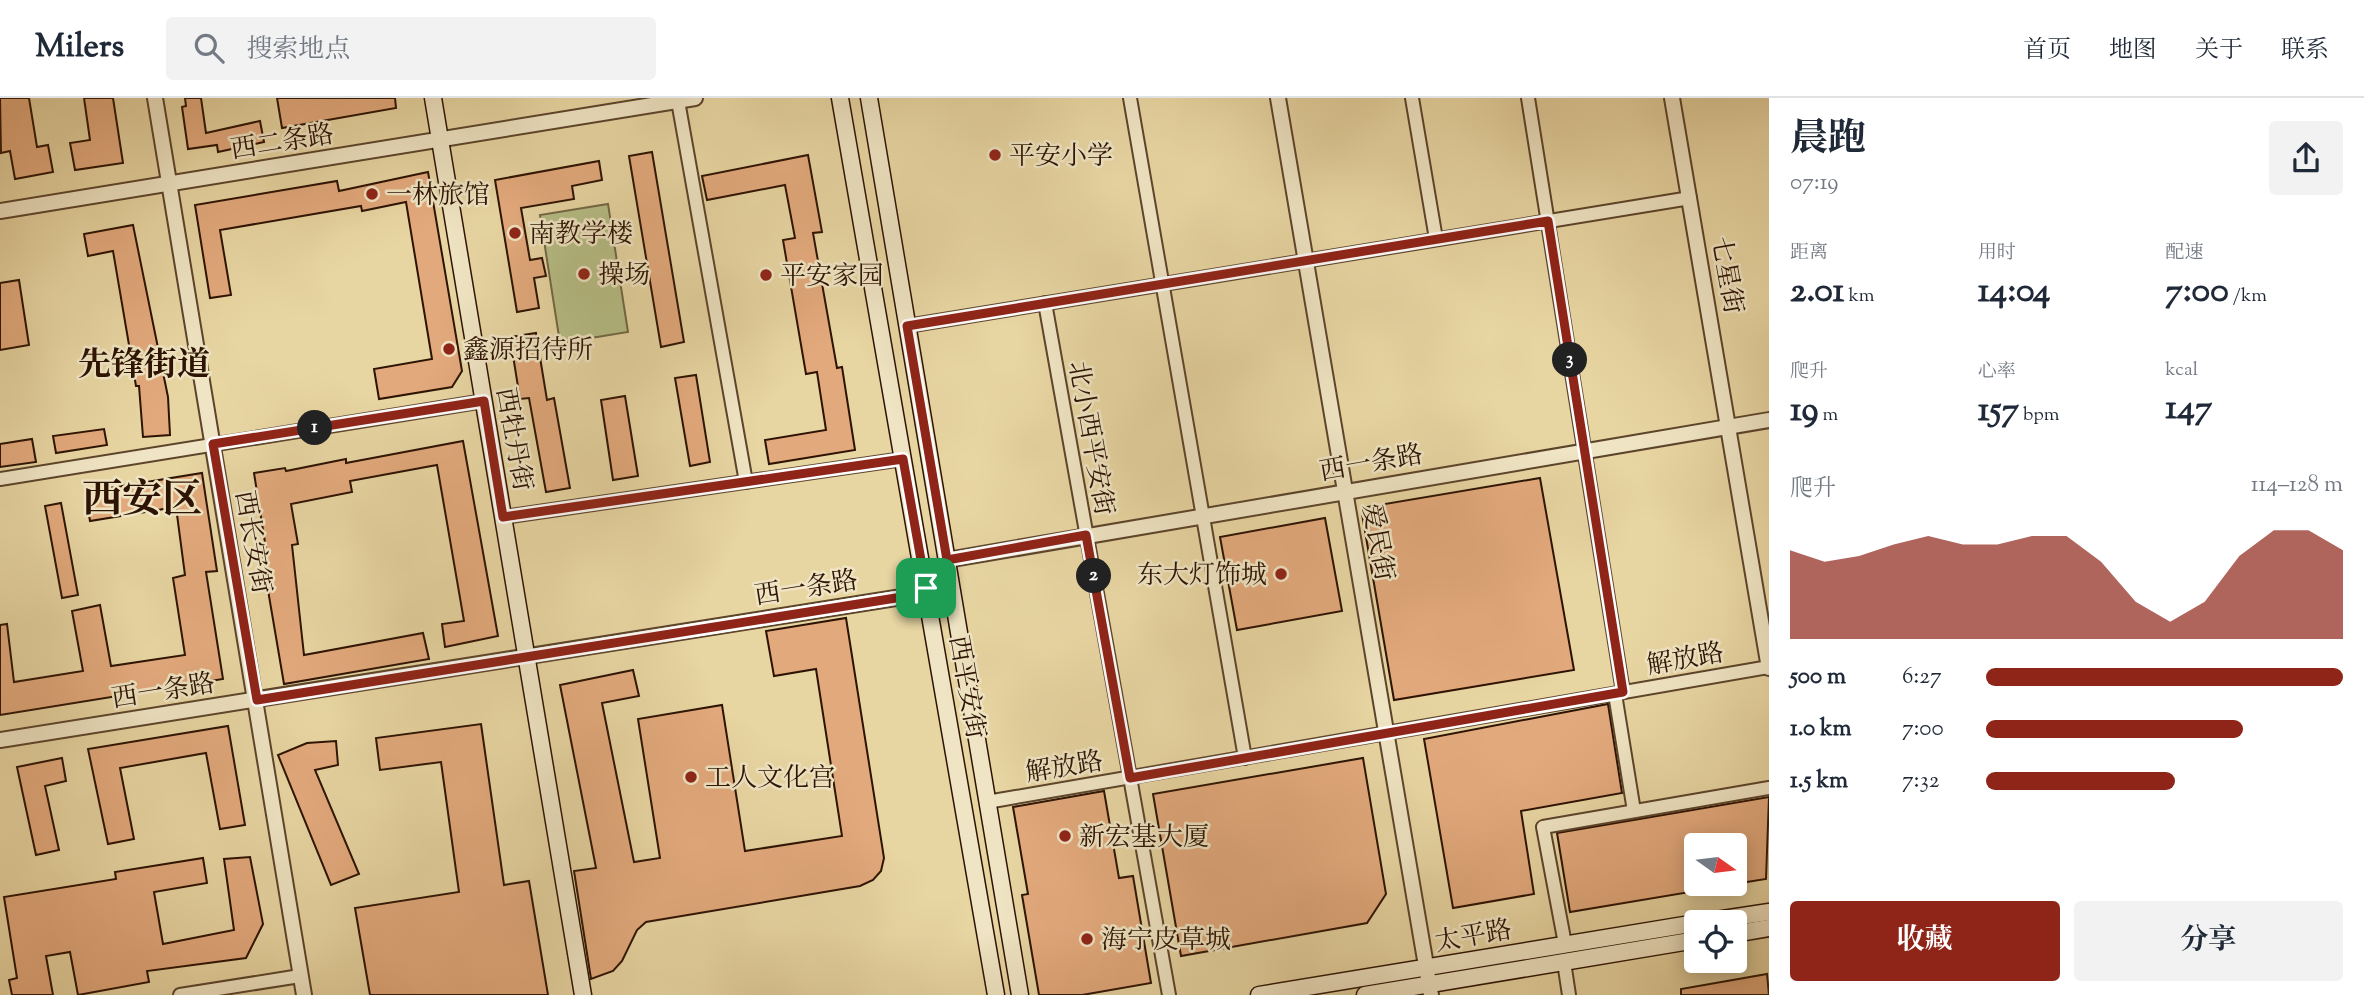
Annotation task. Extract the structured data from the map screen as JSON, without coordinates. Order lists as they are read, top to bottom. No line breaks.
{"streets":{"main road":["西牡丹街","西平安街","太平路"],"street":["西二条路","七星街","北小西平安街","西一条路","西长安街","爱民街","解放路"]},"crossings":[["西二条路","西牡丹街"],["西二条路","西长安街"],["七星街","西一条路"],["七星街","解放路"],["北小西平安街","西一条路"],["北小西平安街","解放路"],["西牡丹街","西一条路"],["西一条路","西长安街"],["西一条路","爱民街"],["西一条路","西平安街"],["爱民街","解放路"],["爱民街","太平路"],["解放路","西平安街"]],"districts":["先锋街道","西安区"],"places":["平安小学","一林旅馆","南教学楼","操场","平安家园","鑫源招待所","东大灯饰城","工人文化宫","新宏基大厦","海宁皮草城"],"north":"right","page":{"header":"Milers","search":"搜索地点","nav":["首页","地图","关于","联系"],"heading":["晨跑","07:19"],"stats":[["距离","2.01 km"],["用时","14:04"],["配速","7:00 /km"],["爬升","19 m"],["心率","157 bpm"],["kcal","147"]],"pins":["3","1","2"],"chart":["爬升","114–128 m"],"list":[{"name":"500 m","note":"6:27"},{"name":"1.0 km","note":"7:00"},{"name":"1.5 km","note":"7:32"}],"buttons":["收藏","分享"]}}
